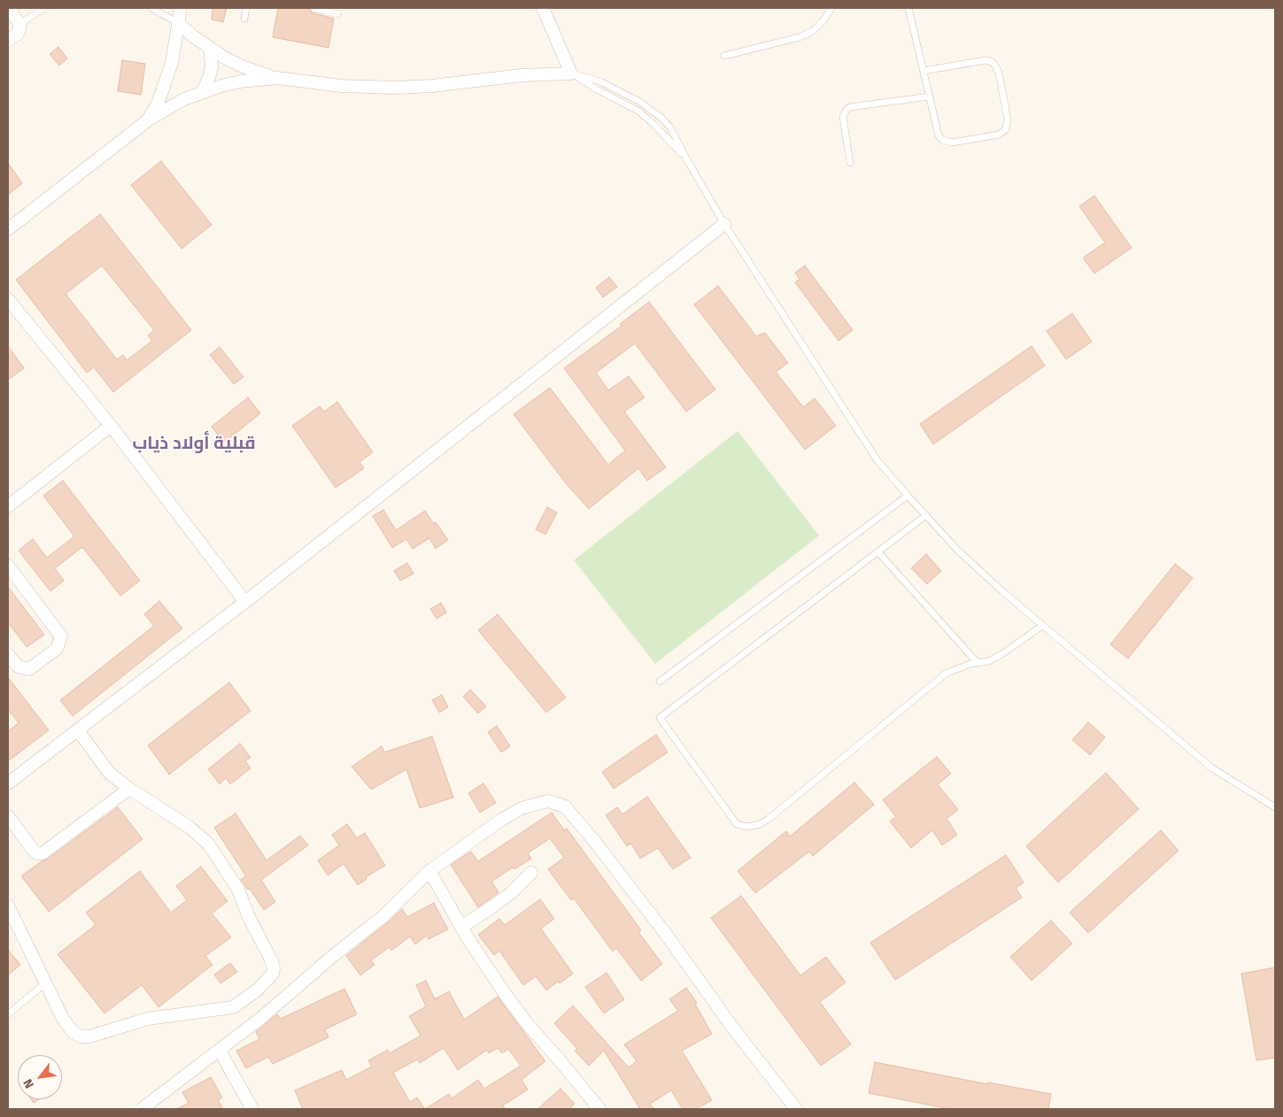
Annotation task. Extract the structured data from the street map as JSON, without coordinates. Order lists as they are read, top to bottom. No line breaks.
{"districts":["قبلية أولاد ذياب"],"north":"bottom left"}
